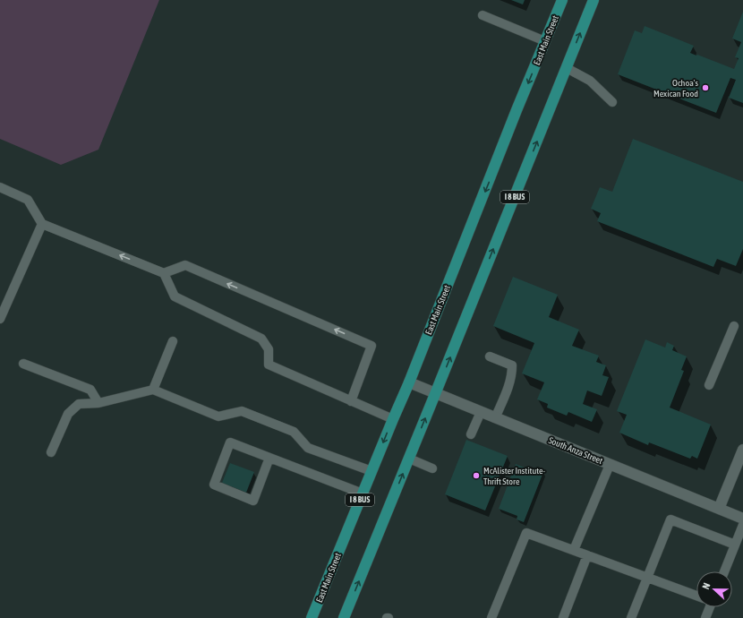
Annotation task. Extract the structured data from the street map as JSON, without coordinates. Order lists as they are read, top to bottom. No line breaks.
{"streets":{"main road":["East Main Street","I 8 BUS"],"street":["South Anza Street"]},"crossings":[["East Main Street","South Anza Street"],["I 8 BUS","South Anza Street"]],"places":["Ochoa's Mexican Food","McAlister Institute- Thrift Store"],"north":"left"}
